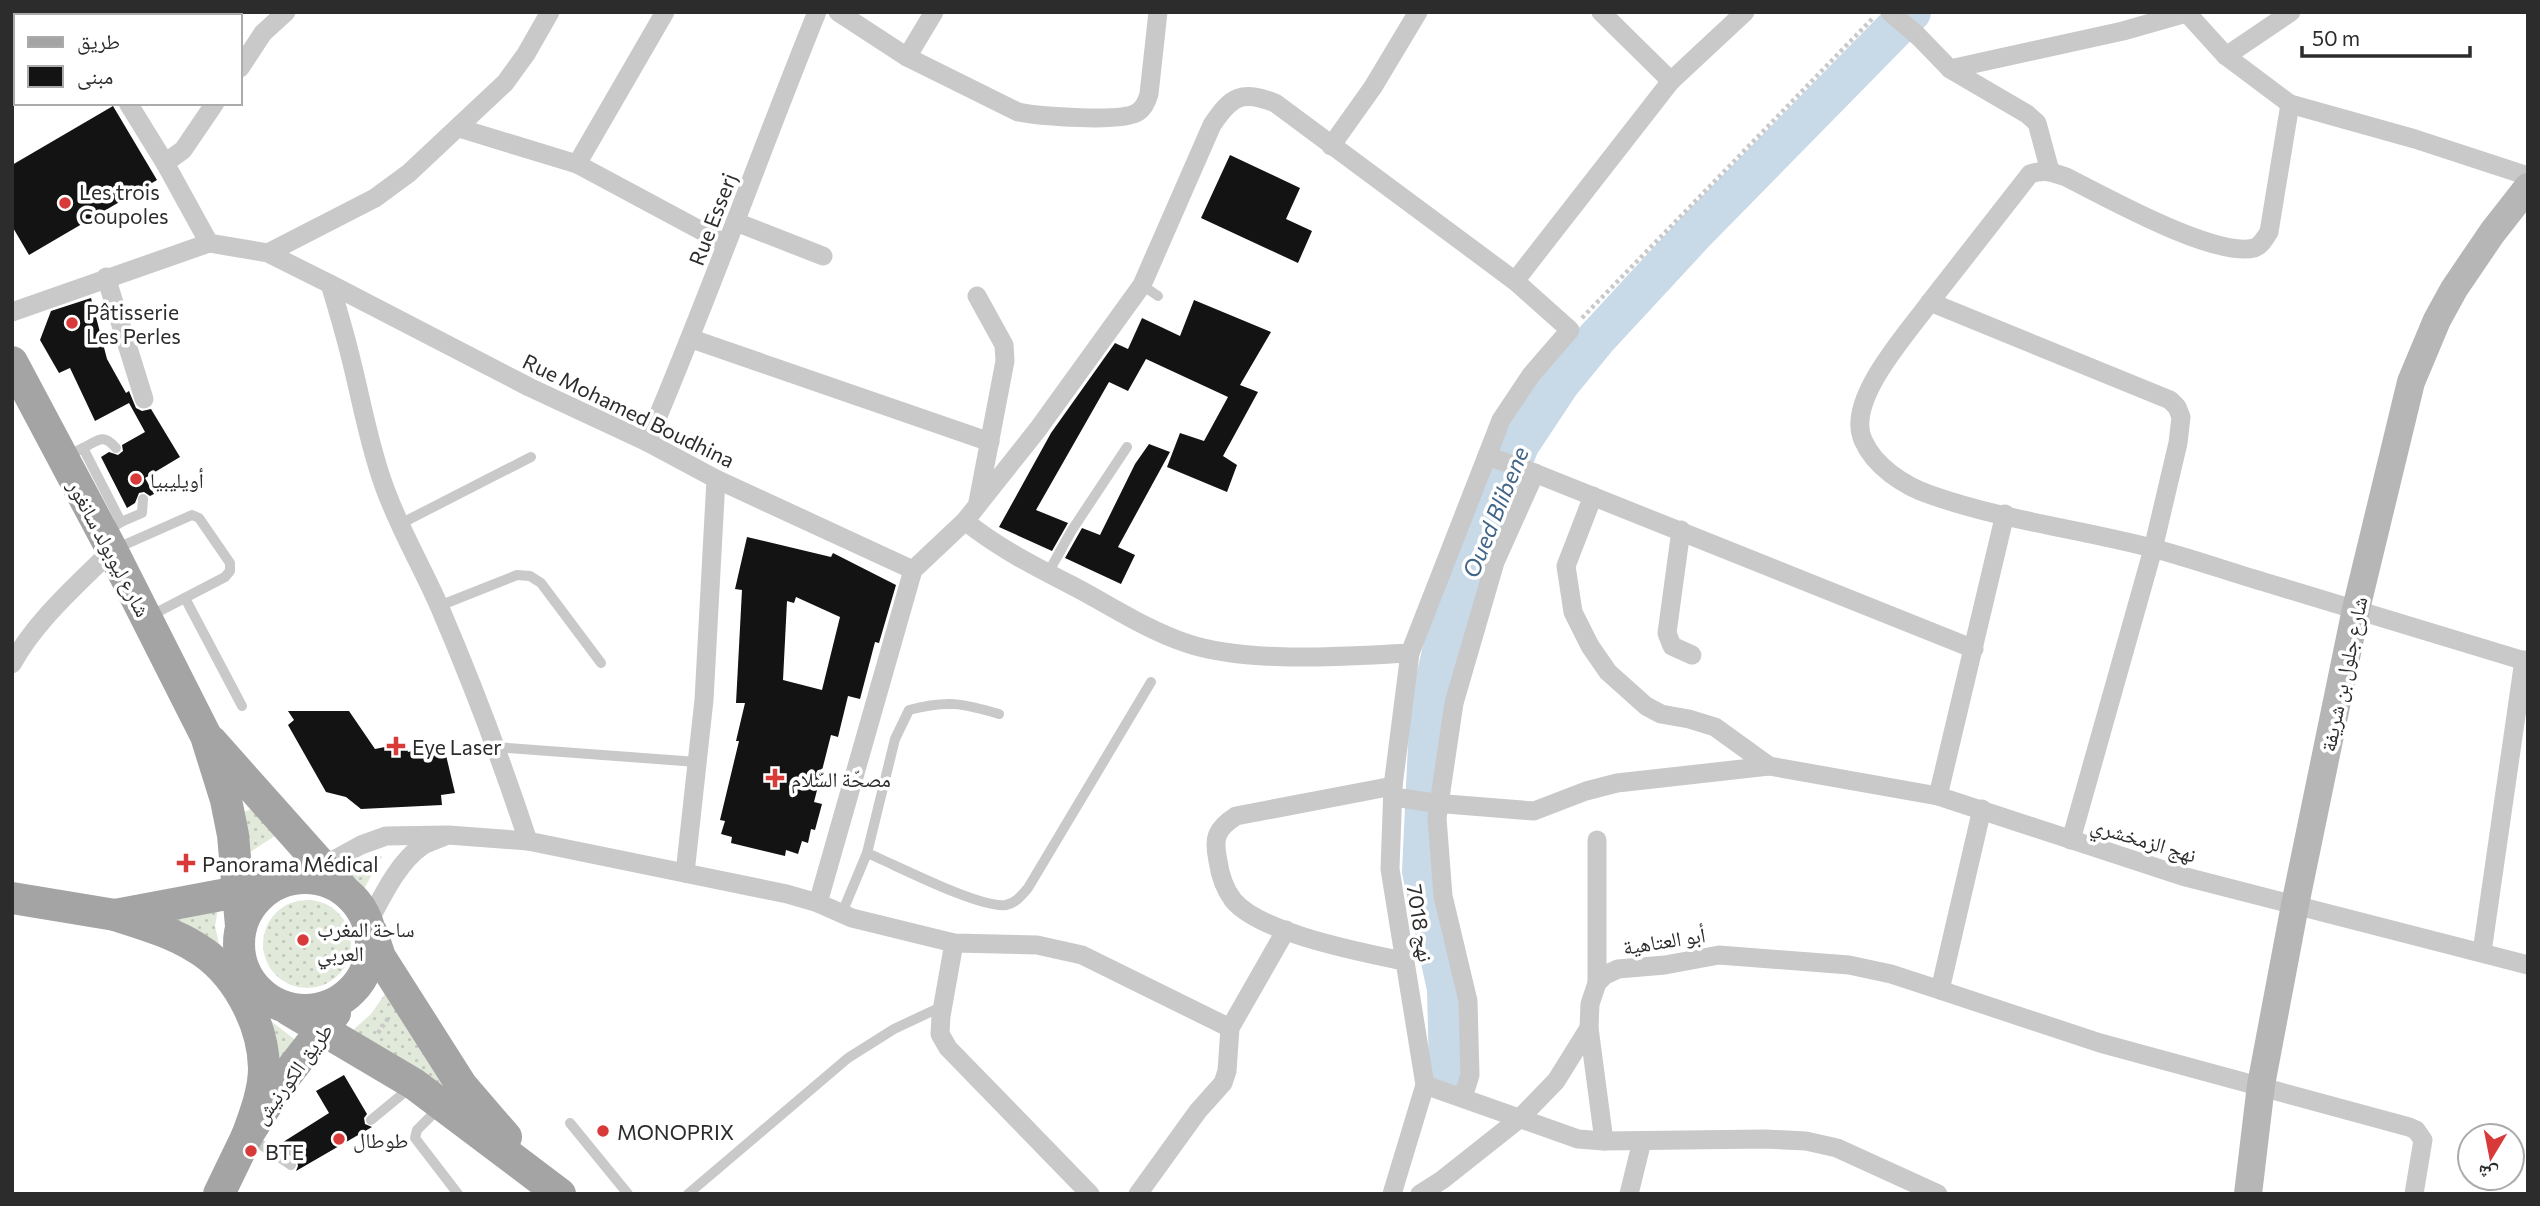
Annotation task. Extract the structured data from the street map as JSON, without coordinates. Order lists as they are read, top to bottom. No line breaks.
{"streets":{"main road":["شارع ليوبولد سانغور","شارع جلول بن شريفة","طريق الكورنيش"],"street":["Rue Esserj","Rue Mohamed Boudhina","نهج الزمخشري","نهج 7018","أبو العتاهية"]},"crossings":[["Rue Esserj","Rue Mohamed Boudhina"],["شارع ليوبولد سانغور","طريق الكورنيش"],["شارع جلول بن شريفة","نهج الزمخشري"],["شارع جلول بن شريفة","أبو العتاهية"]],"water":["Oued Blibene"],"places":{"other":["Les trois Coupoles","Pâtisserie Les Perles","أويليبيا","ساحة المغرب العربي","MONOPRIX","طوطال","BTE"],"health":["Eye Laser","مصحّة السّلام","Panorama Médical"]},"legend":["طريق","مبنى"],"scale_bar":"50 m","north":"bottom"}
